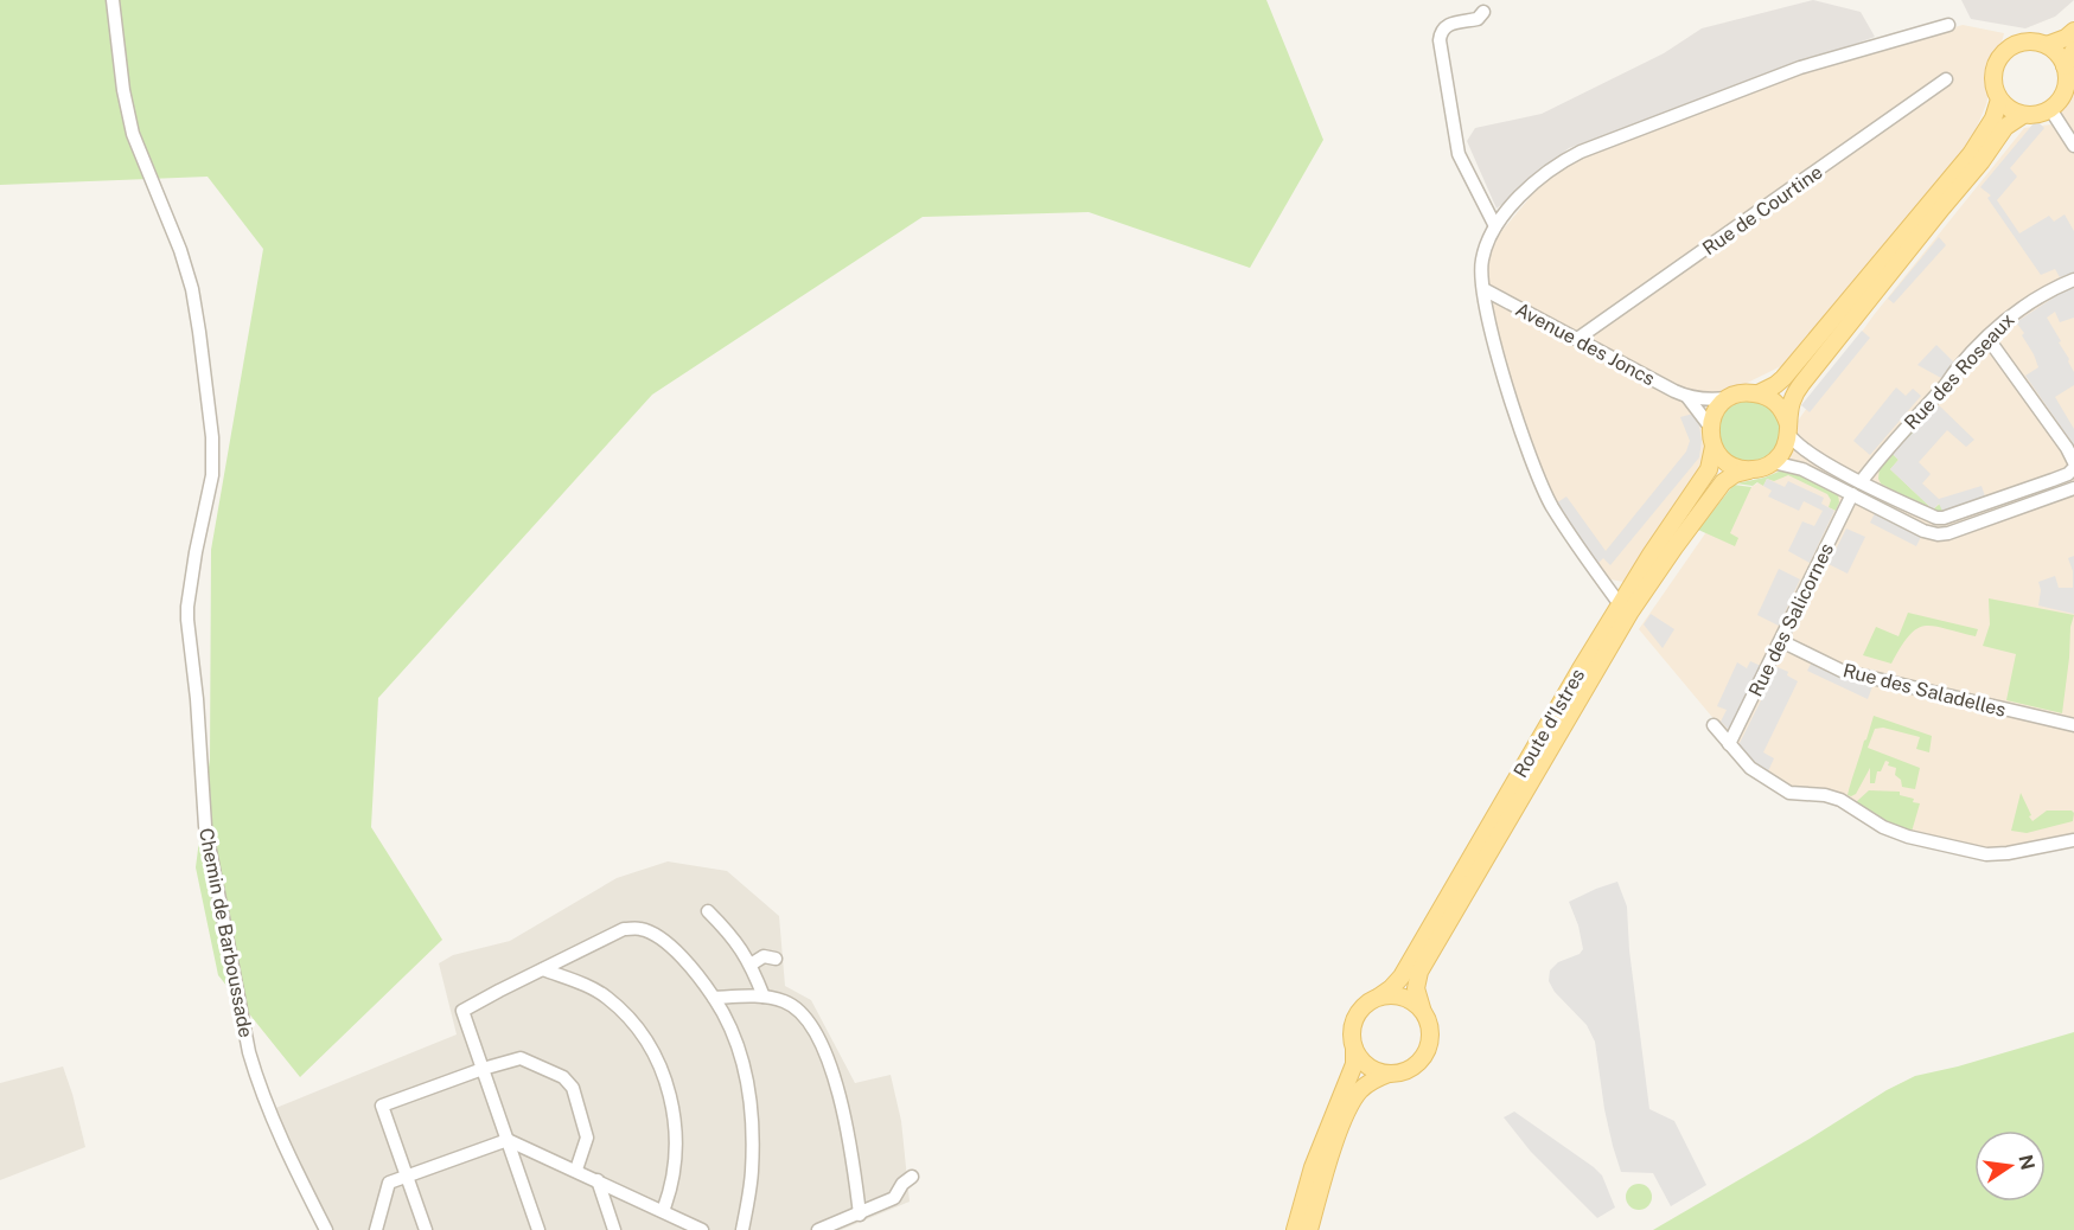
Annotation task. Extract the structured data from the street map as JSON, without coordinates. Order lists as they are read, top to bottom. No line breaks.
{"streets":{"main road":["Route d'Istres"],"street":["Rue de Courtine","Avenue des Joncs","Rue des Roseaux","Rue des Salicornes","Rue des Saladelles","Chemin de Barboussade"]},"crossings":[["Rue de Courtine","Avenue des Joncs"],["Avenue des Joncs","Route d'Istres"],["Rue des Salicornes","Rue des Saladelles"]],"north":"right"}
